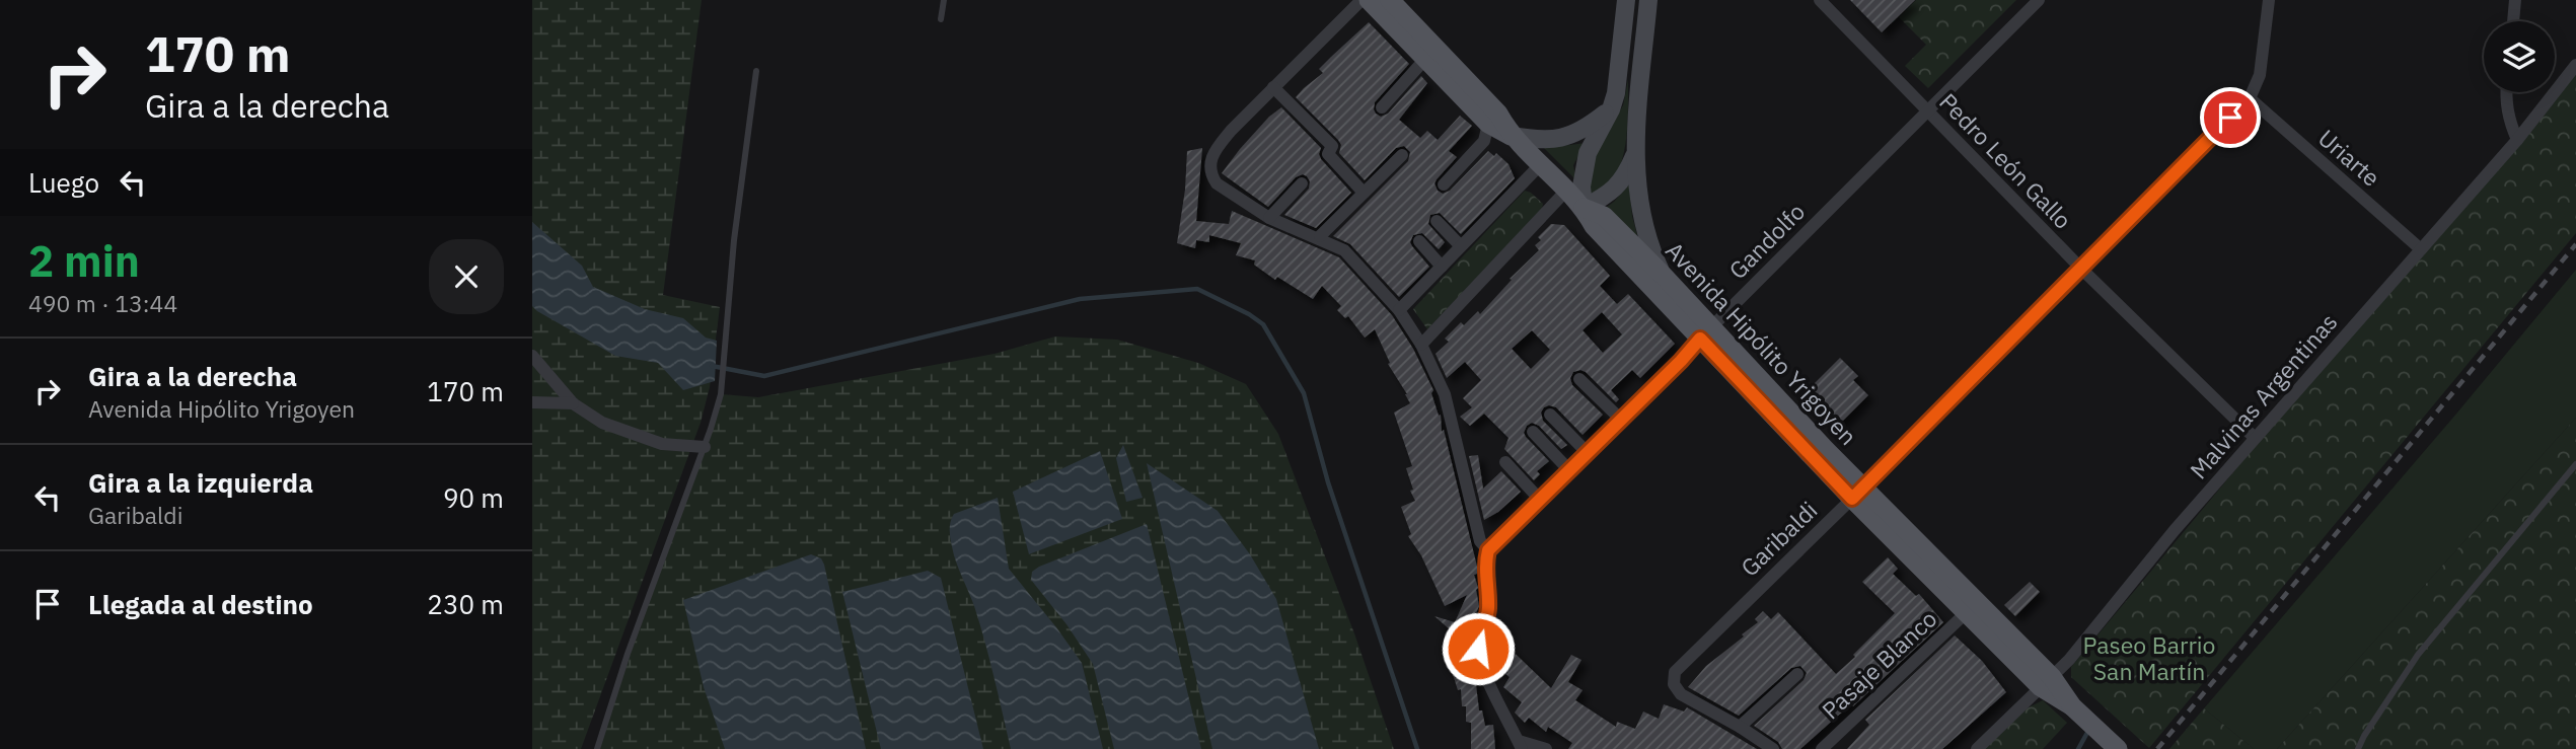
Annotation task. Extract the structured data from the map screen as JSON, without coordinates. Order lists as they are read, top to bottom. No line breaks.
{"streets":{"main road":["Avenida Hipólito Yrigoyen"],"street":["Uriarte","Pedro León Gallo","Gandolfo","Malvinas Argentinas","Garibaldi","Pasaje Blanco"]},"crossings":[["Uriarte","Malvinas Argentinas"],["Uriarte","Garibaldi"],["Pedro León Gallo","Gandolfo"],["Pedro León Gallo","Malvinas Argentinas"],["Pedro León Gallo","Garibaldi"],["Gandolfo","Avenida Hipólito Yrigoyen"],["Avenida Hipólito Yrigoyen","Malvinas Argentinas"],["Avenida Hipólito Yrigoyen","Garibaldi"],["Avenida Hipólito Yrigoyen","Pasaje Blanco"]],"parks":["Paseo Barrio San Martín"],"page":{"turn":["170 m","Gira a la derecha"],"then":"Luego","heading":["2 min","490 m · 13:44"],"list":[{"name":"Gira a la derecha","note":"Avenida Hipólito Yrigoyen","value":"170 m"},{"name":"Gira a la izquierda","note":"Garibaldi","value":"90 m"},{"name":"Llegada al destino","value":"230 m"}]}}
